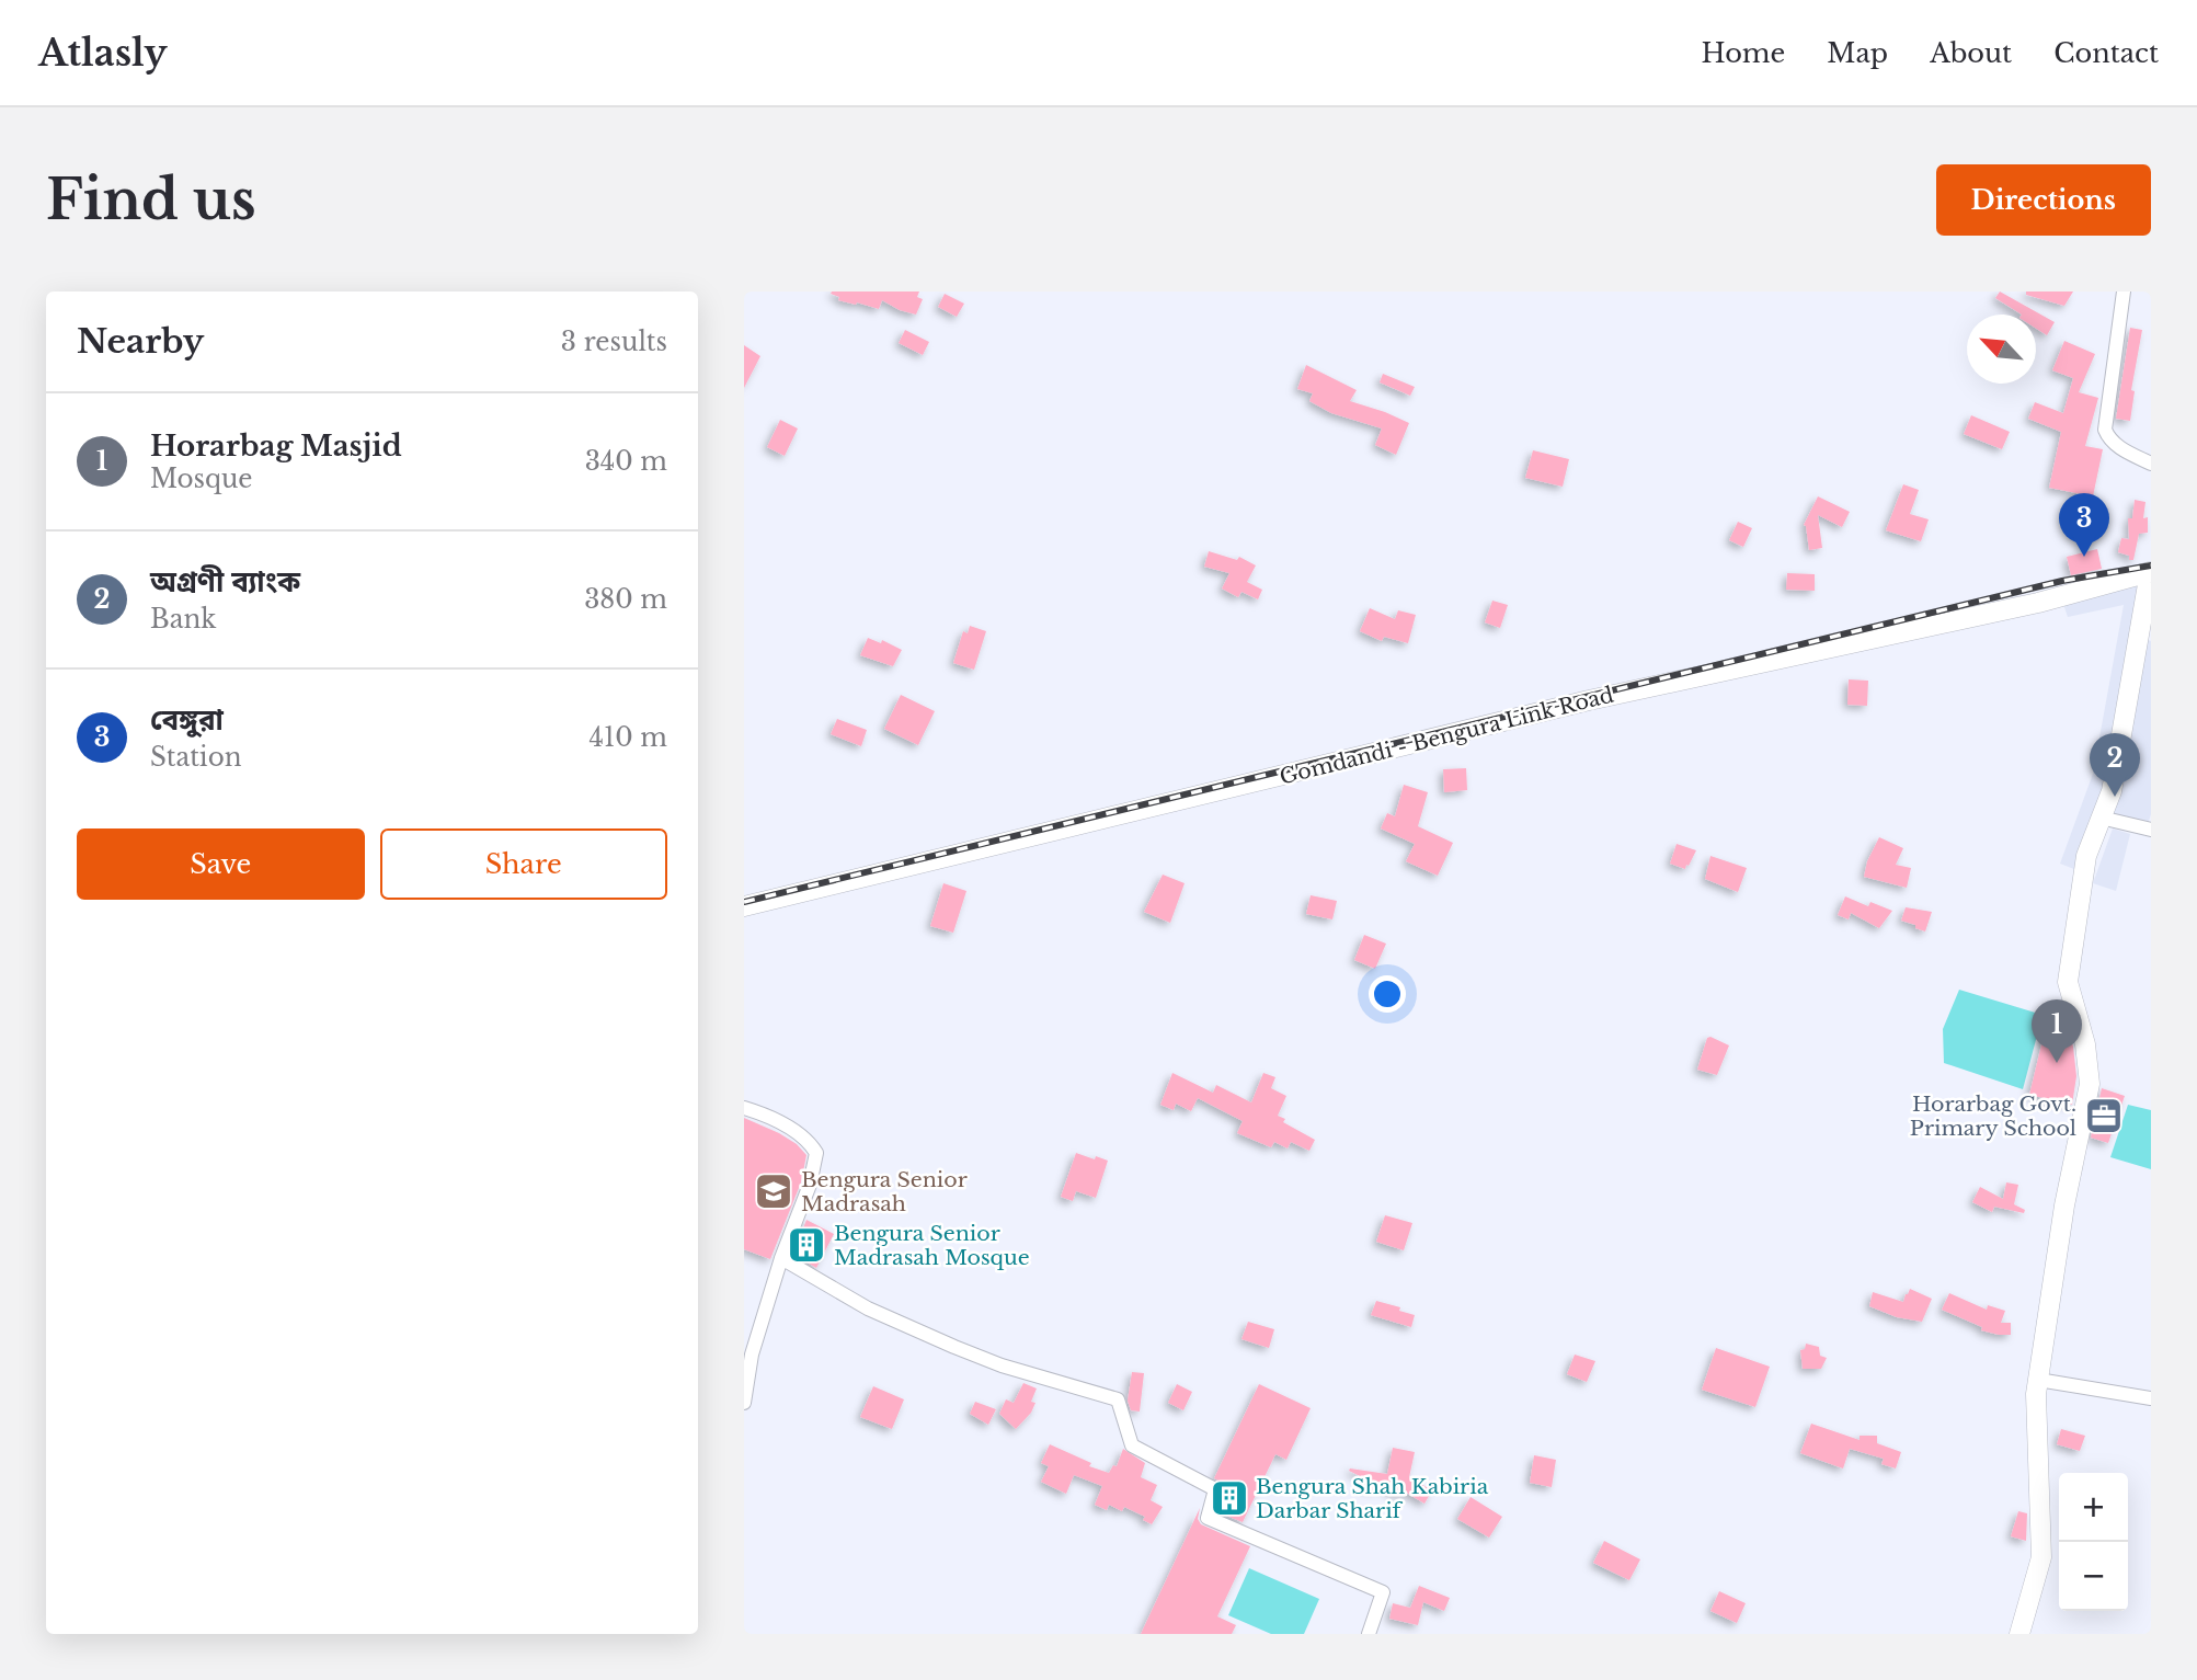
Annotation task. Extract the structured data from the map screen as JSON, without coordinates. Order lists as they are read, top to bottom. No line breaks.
{"streets":{"main road":["Gomdandi - Bengura Link Road"]},"places":{"office":["Horarbag Govt. Primary School"],"school or university":["Bengura Senior Madrasah"],"building":["Bengura Senior Madrasah Mosque","Bengura Shah Kabiria Darbar Sharif"]},"north":"top left","page":{"header":"Atlasly","nav":["Home","Map","About","Contact"],"buttons":["Directions",["Save","Share"]],"title":"Find us","heading":["Nearby","3 results"],"list":[{"mark":"1","name":"Horarbag Masjid","note":"Mosque","value":"340 m"},{"mark":"2","name":"অগ্রণী ব্যাংক","note":"Bank","value":"380 m"},{"mark":"3","name":"বেঙ্গুরা","note":"Station","value":"410 m"}],"pins":["3","2","1"],"map_buttons":["+","−"]}}
